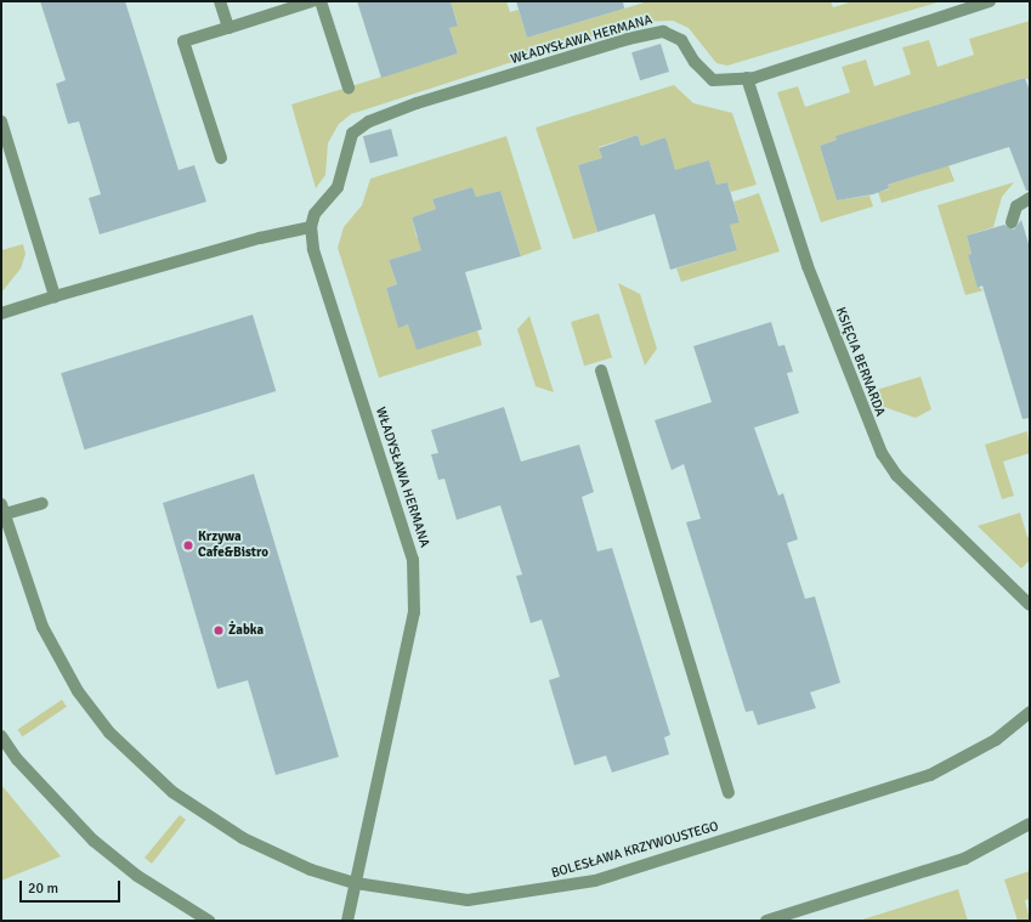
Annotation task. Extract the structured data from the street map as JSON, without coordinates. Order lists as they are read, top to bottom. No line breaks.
{"streets":{"street":["WŁADYSŁAWA HERMANA","KSIĘCIA BERNARDA","BOLESŁAWA KRZYWOUSTEGO"]},"crossings":[["WŁADYSŁAWA HERMANA","KSIĘCIA BERNARDA"],["WŁADYSŁAWA HERMANA","BOLESŁAWA KRZYWOUSTEGO"]],"places":["Krzywa Cafe&Bistro","Żabka"],"scale_bar":"20 m"}
